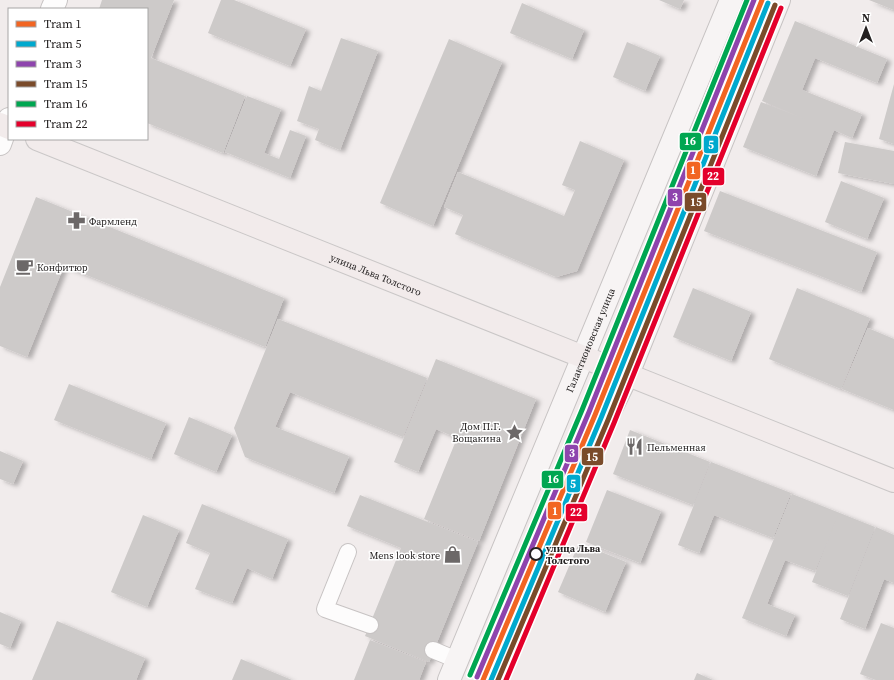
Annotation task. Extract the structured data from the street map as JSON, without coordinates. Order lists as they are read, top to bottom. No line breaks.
{"streets":{"main road":["улица Льва Толстого","Галактионовская улица"]},"crossings":[["улица Льва Толстого","Галактионовская улица"]],"places":{"pharmacy":["Фармленд"],"cafe":["Конфитюр"],"place":["Дом П.Г. Вощакина"],"restaurant":["Пельменная"],"other":["улица Льва Толстого"],"shop":["Mens look store"]},"lines":["tram line 1","tram line 3","tram line 16","tram line 5","tram line 15","tram line 22"],"legend":["Tram 1","Tram 5","Tram 3","Tram 15","Tram 16","Tram 22"],"north":"top"}
